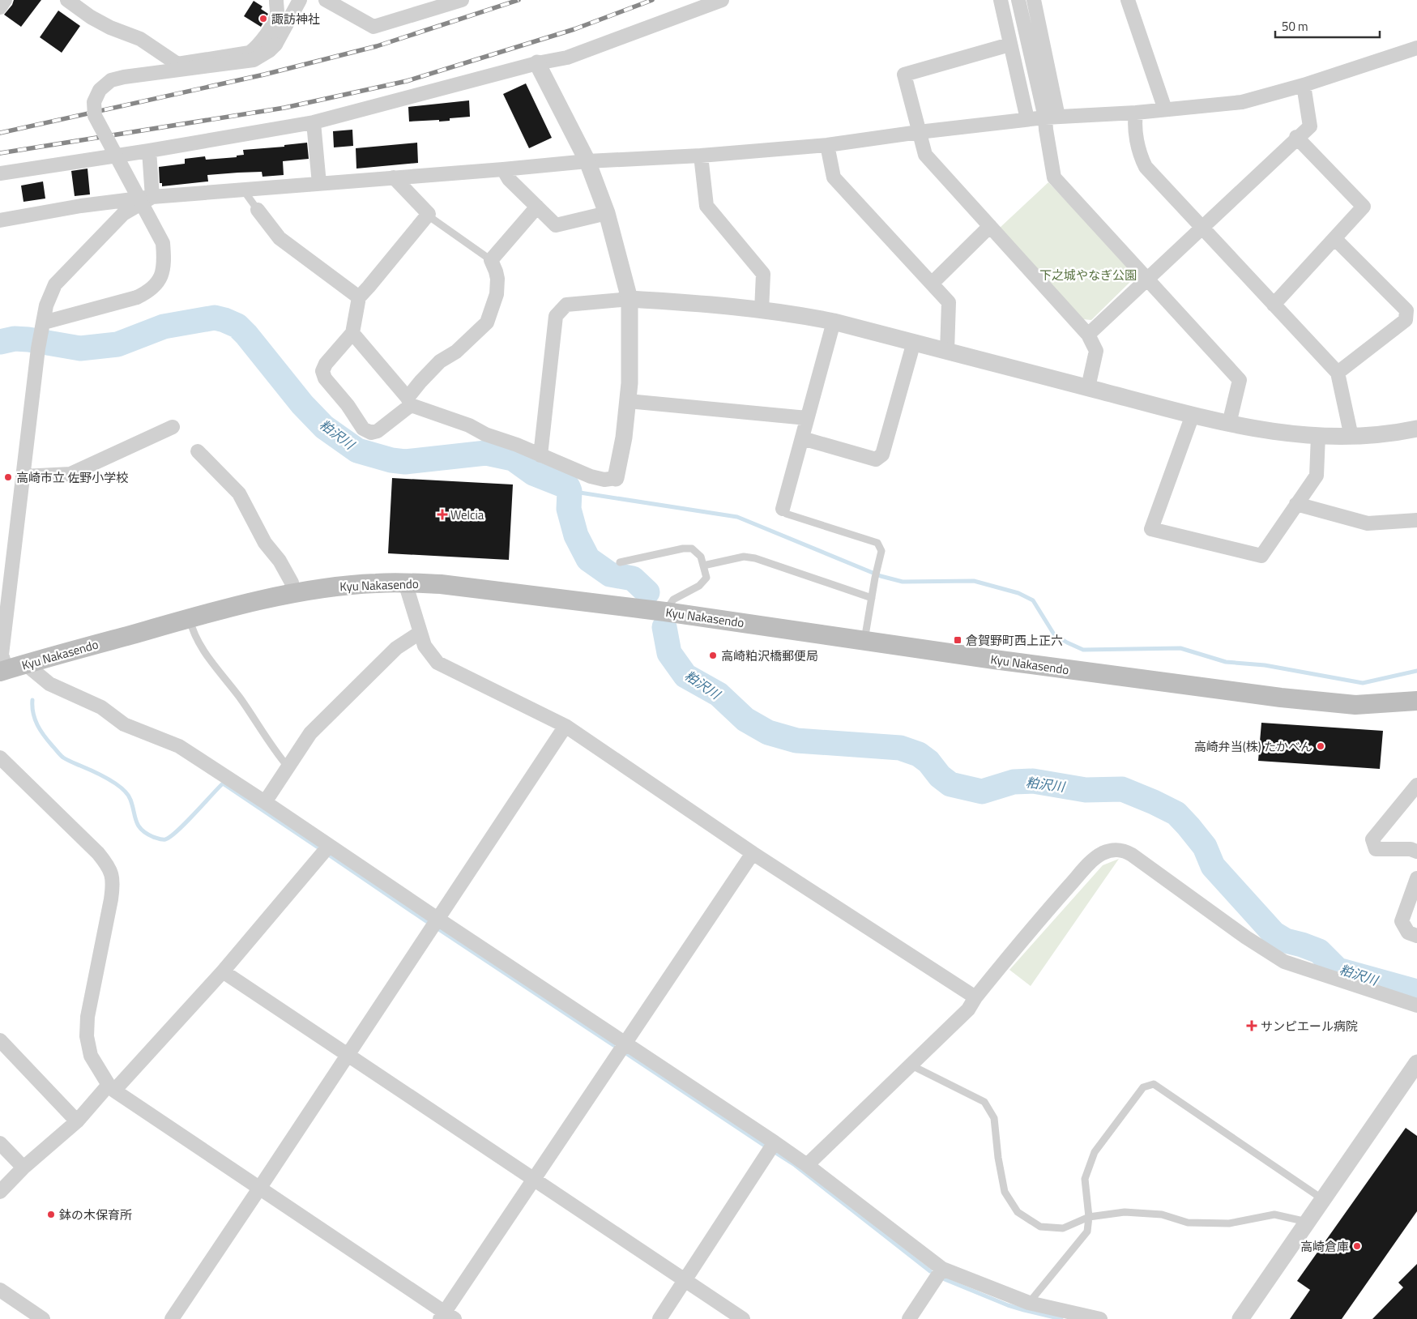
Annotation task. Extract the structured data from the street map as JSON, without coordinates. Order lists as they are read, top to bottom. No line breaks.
{"streets":{"main road":["Kyu Nakasendo"]},"water":["粕沢川"],"parks":["下之城やなぎ公園"],"places":{"other":["諏訪神社","高崎市立 佐野小学校","高崎粕沢橋郵便局","高崎弁当(株) たかべん","鉢の木保育所","高崎倉庫"],"health":["Welcia","サンピエール病院"],"transit":["倉賀野町西上正六"]},"scale_bar":"50 m"}
